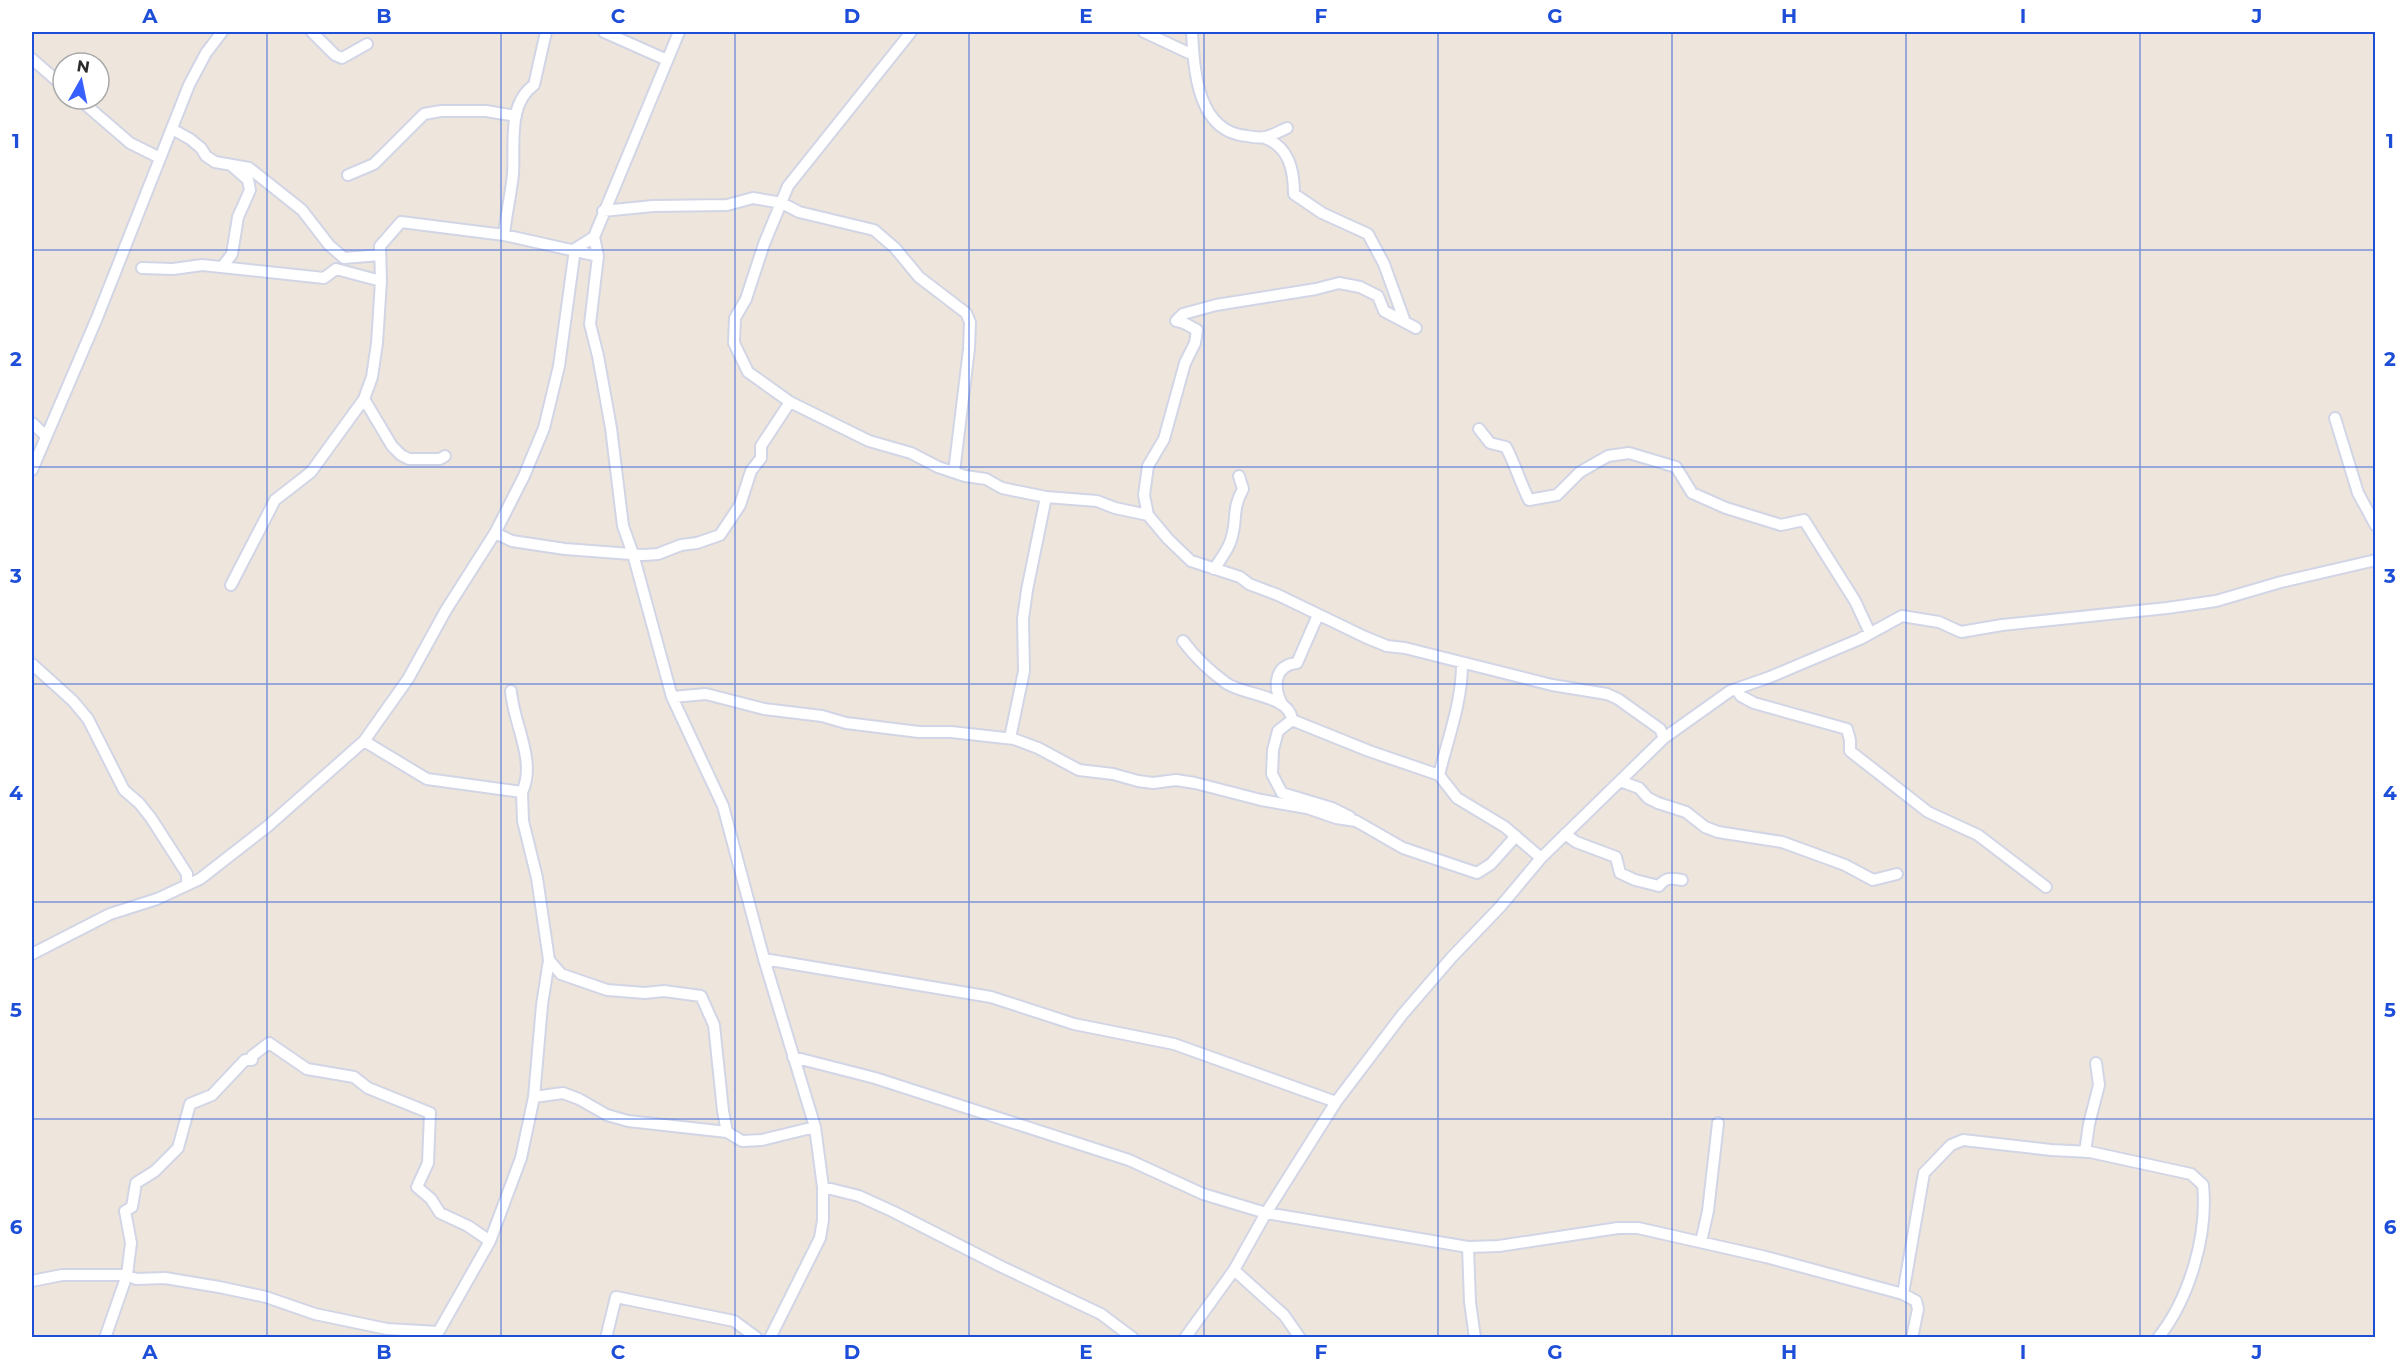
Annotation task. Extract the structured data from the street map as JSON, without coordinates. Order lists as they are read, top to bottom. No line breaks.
{"north":"top","grid":{"columns":["A","B","C","D","E","F","G","H","I","J"],"rows":["1","2","3","4","5","6"]}}
